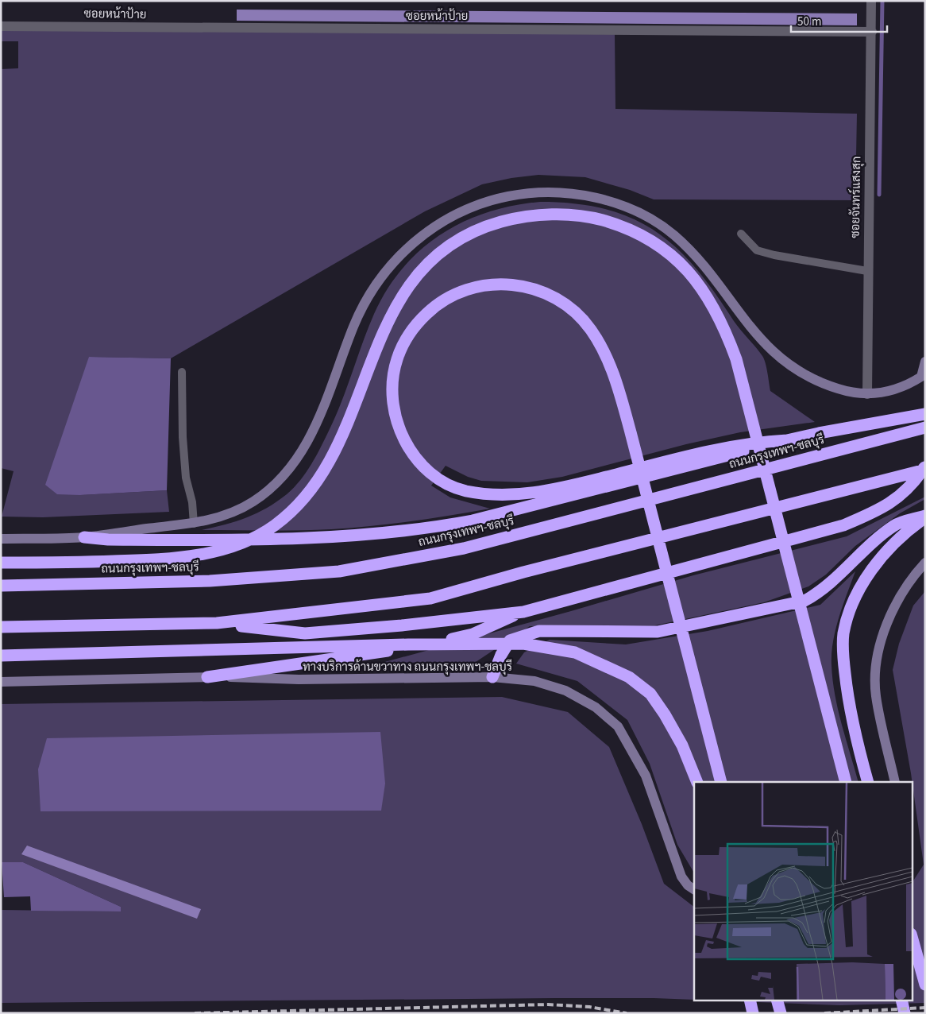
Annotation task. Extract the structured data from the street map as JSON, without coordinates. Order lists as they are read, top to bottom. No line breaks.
{"streets":{"highway":["ถนนกรุงเทพฯ-ชลบุรี"],"main road":["ทางบริการด้านขวาทาง ถนนกรุงเทพฯ-ชลบุรี"],"street":["ซอยหน้าป้าย","ซอยจันทร์แสงสุก"]},"crossings":[["ซอยหน้าป้าย","ซอยจันทร์แสงสุก"]],"scale_bar":"50 m"}
